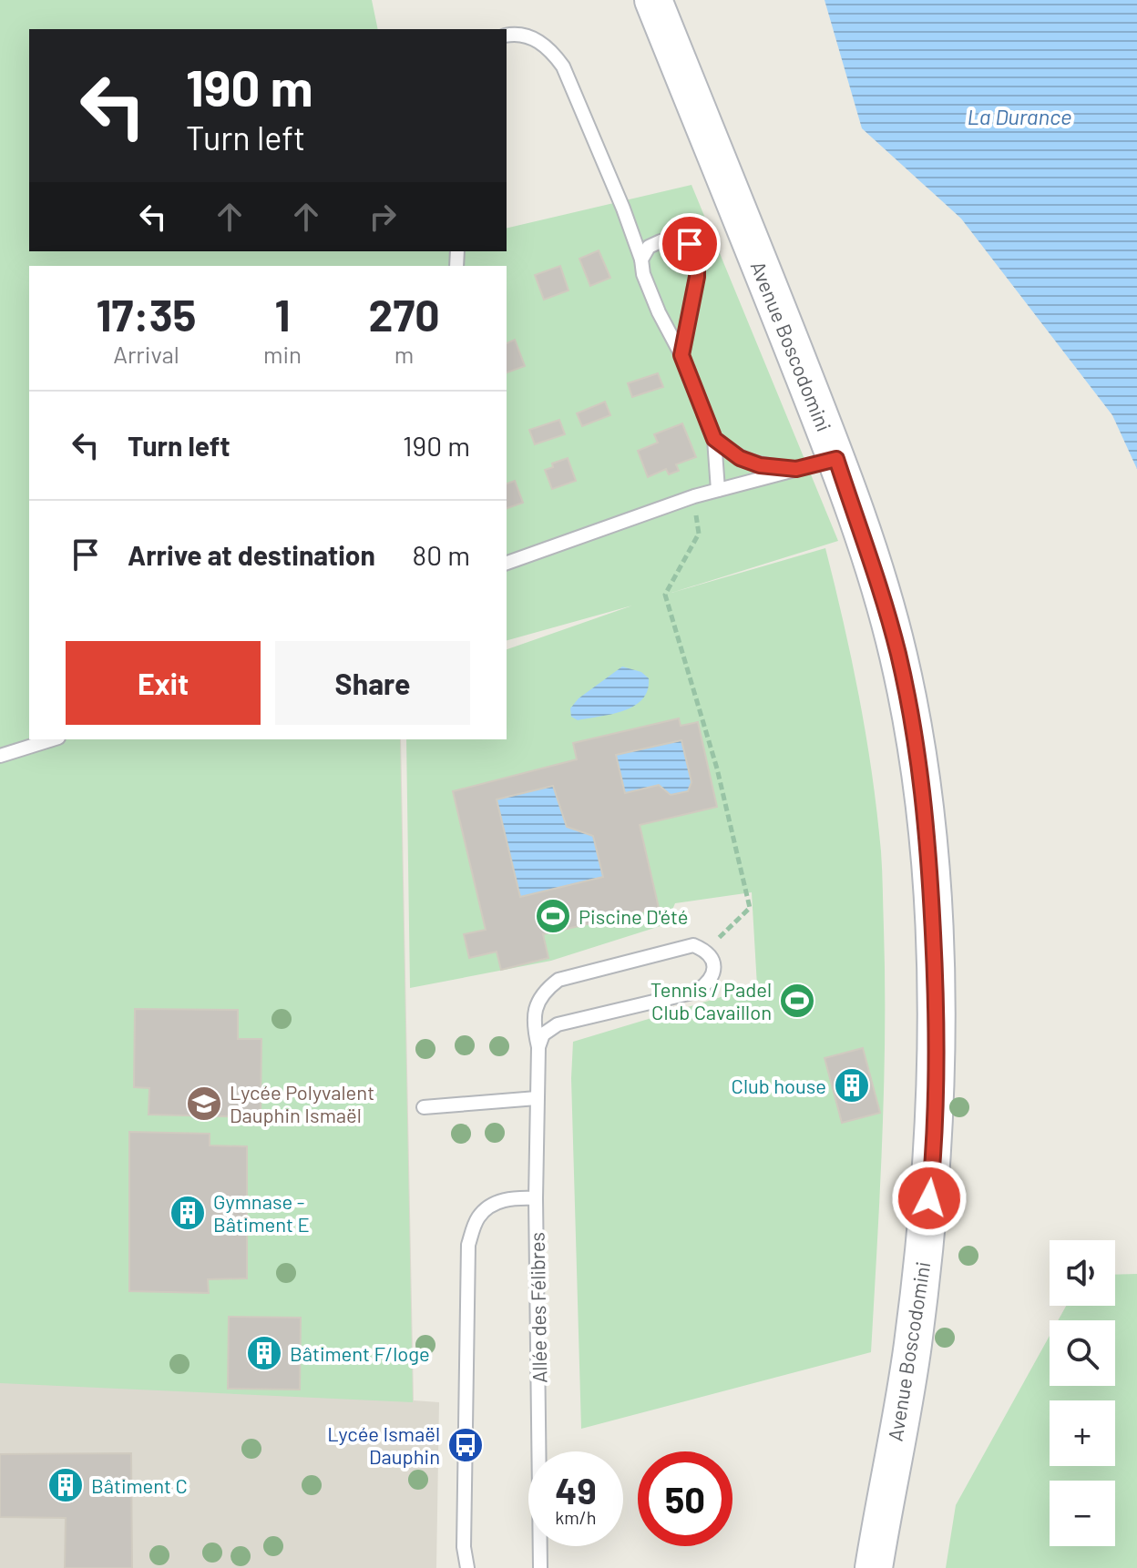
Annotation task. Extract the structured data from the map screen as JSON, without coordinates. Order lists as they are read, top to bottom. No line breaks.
{"streets":{"main road":["Avenue Boscodomini"],"lane":["Allée des Félibres"]},"water":["La Durance"],"places":{"sports":["Piscine D'été","Tennis / Padel Club Cavaillon"],"building":["Club house","Gymnase - Bâtiment E","Bâtiment F/loge","Bâtiment C"],"school or university":["Lycée Polyvalent Dauphin Ismaël"],"bus stop":["Lycée Ismaël Dauphin"]},"page":{"turn":["190 m","Turn left"],"eta":["17:35","Arrival","1","min","270","m"],"list":[{"name":"Turn left","value":"190 m"},{"name":"Arrive at destination","value":"80 m"}],"buttons":["Exit","Share"],"map_buttons":["+","−"],"speed":"49 km/h","limit":"50"}}
